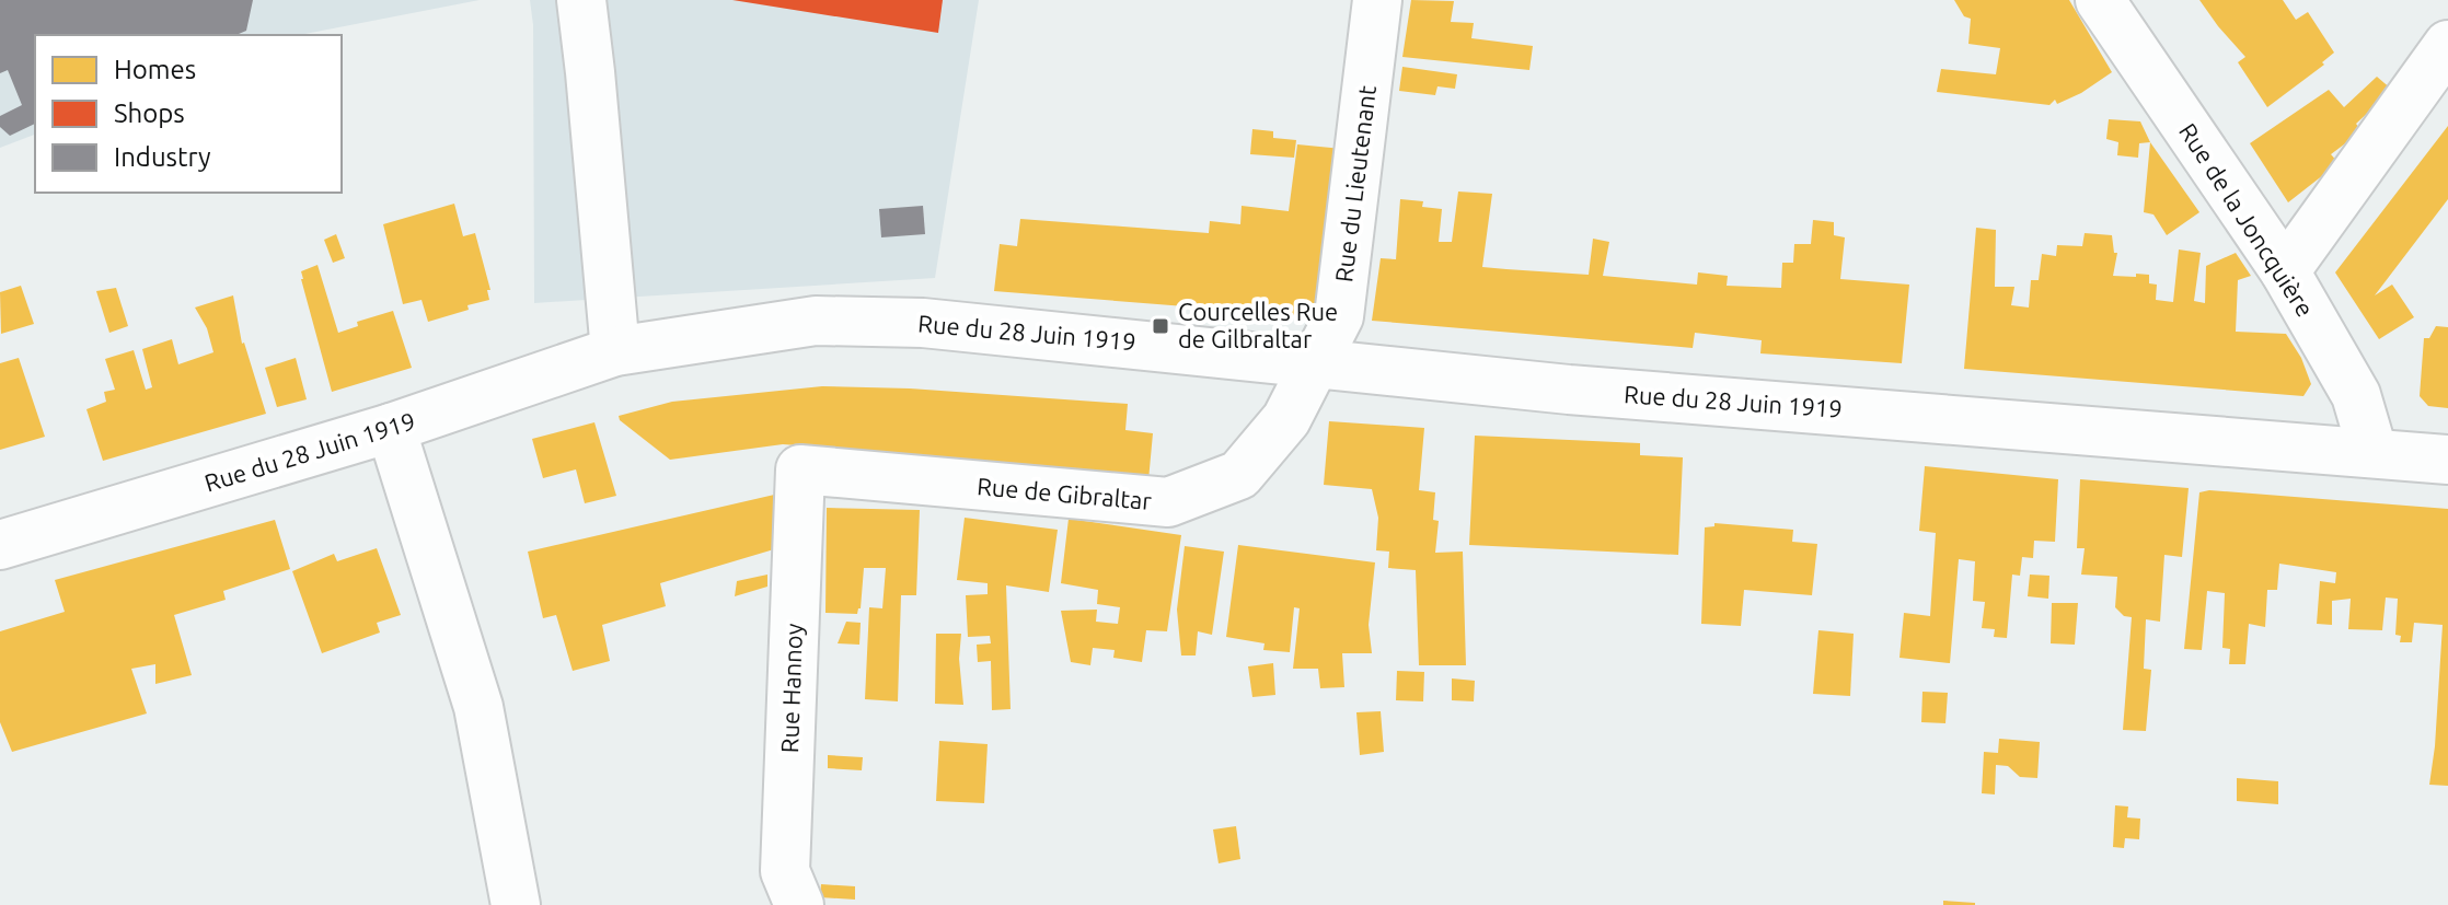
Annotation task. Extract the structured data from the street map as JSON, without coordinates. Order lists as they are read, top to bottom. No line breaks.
{"streets":{"main road":["Rue du Lieutenant","Rue de la Joncquière","Rue du 28 Juin 1919","Rue de Gibraltar","Rue Hannoy"]},"crossings":[["Rue du Lieutenant","Rue du 28 Juin 1919"],["Rue du Lieutenant","Rue de Gibraltar"],["Rue de la Joncquière","Rue du 28 Juin 1919"],["Rue du 28 Juin 1919","Rue de Gibraltar"],["Rue de Gibraltar","Rue Hannoy"]],"places":{"transit":["Courcelles Rue de Gilbraltar"]},"legend":["Homes","Shops","Industry"]}
